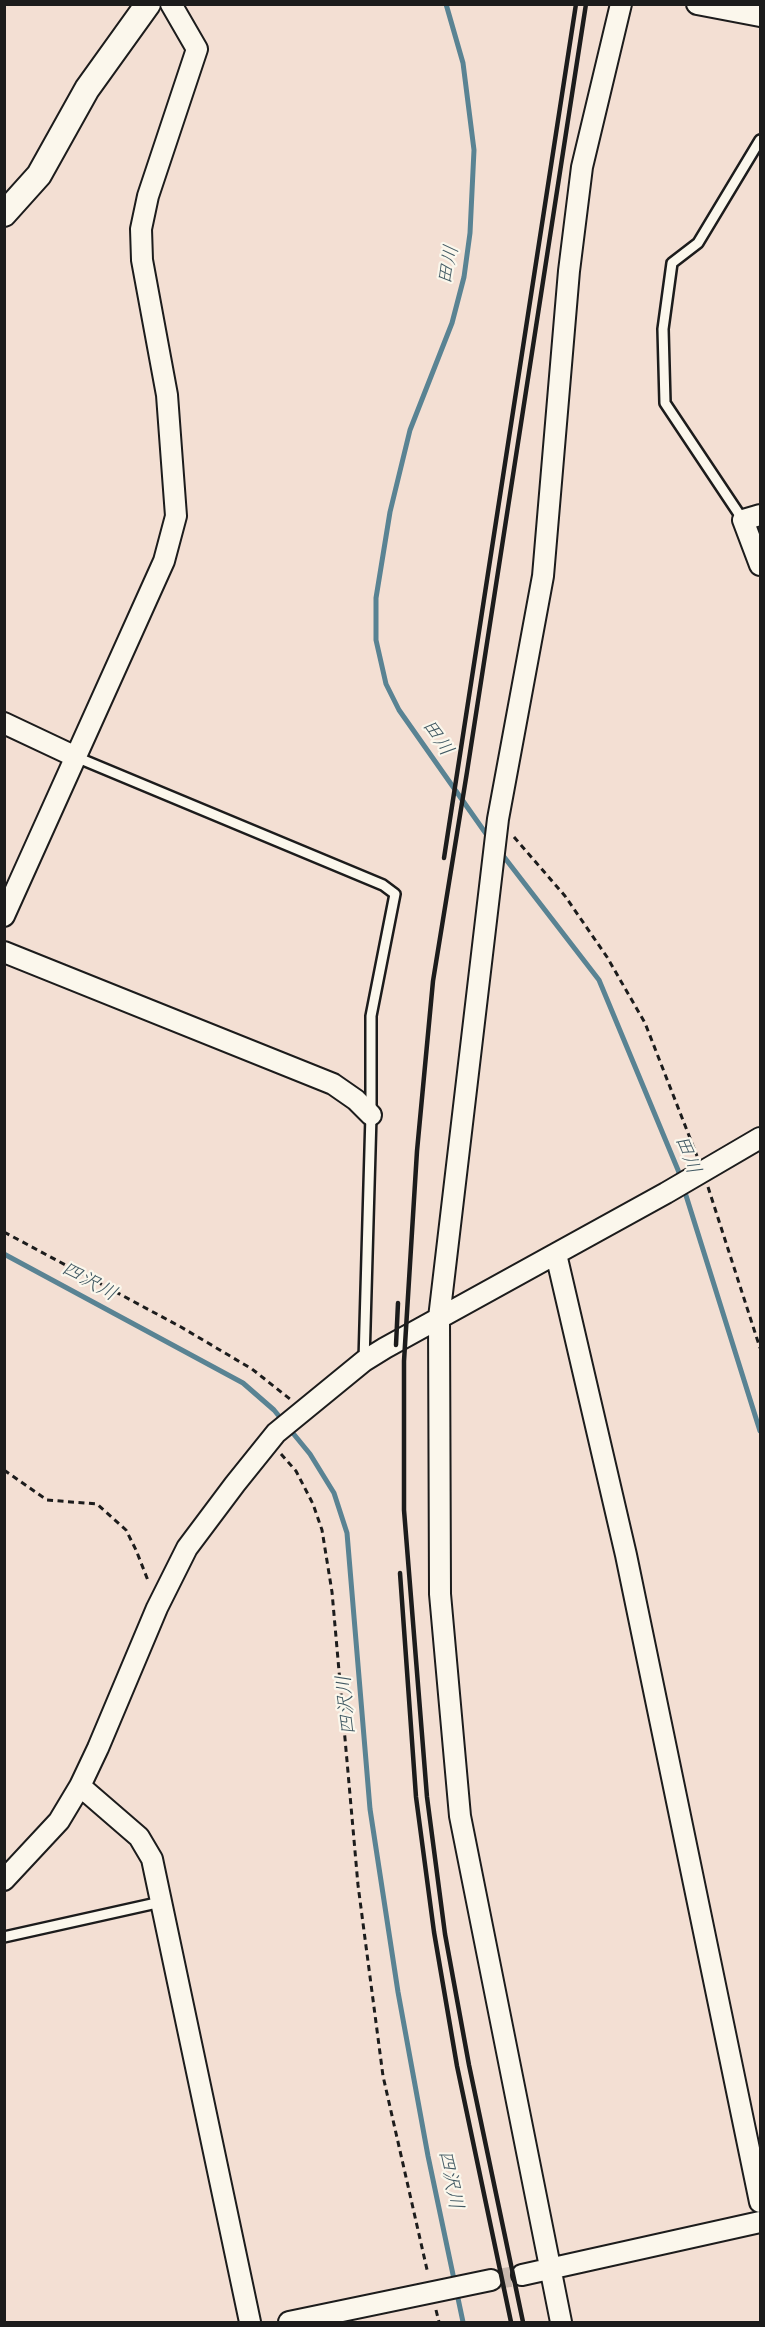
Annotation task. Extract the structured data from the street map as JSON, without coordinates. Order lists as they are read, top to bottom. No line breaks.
{"water":["田川","四沢川"]}
